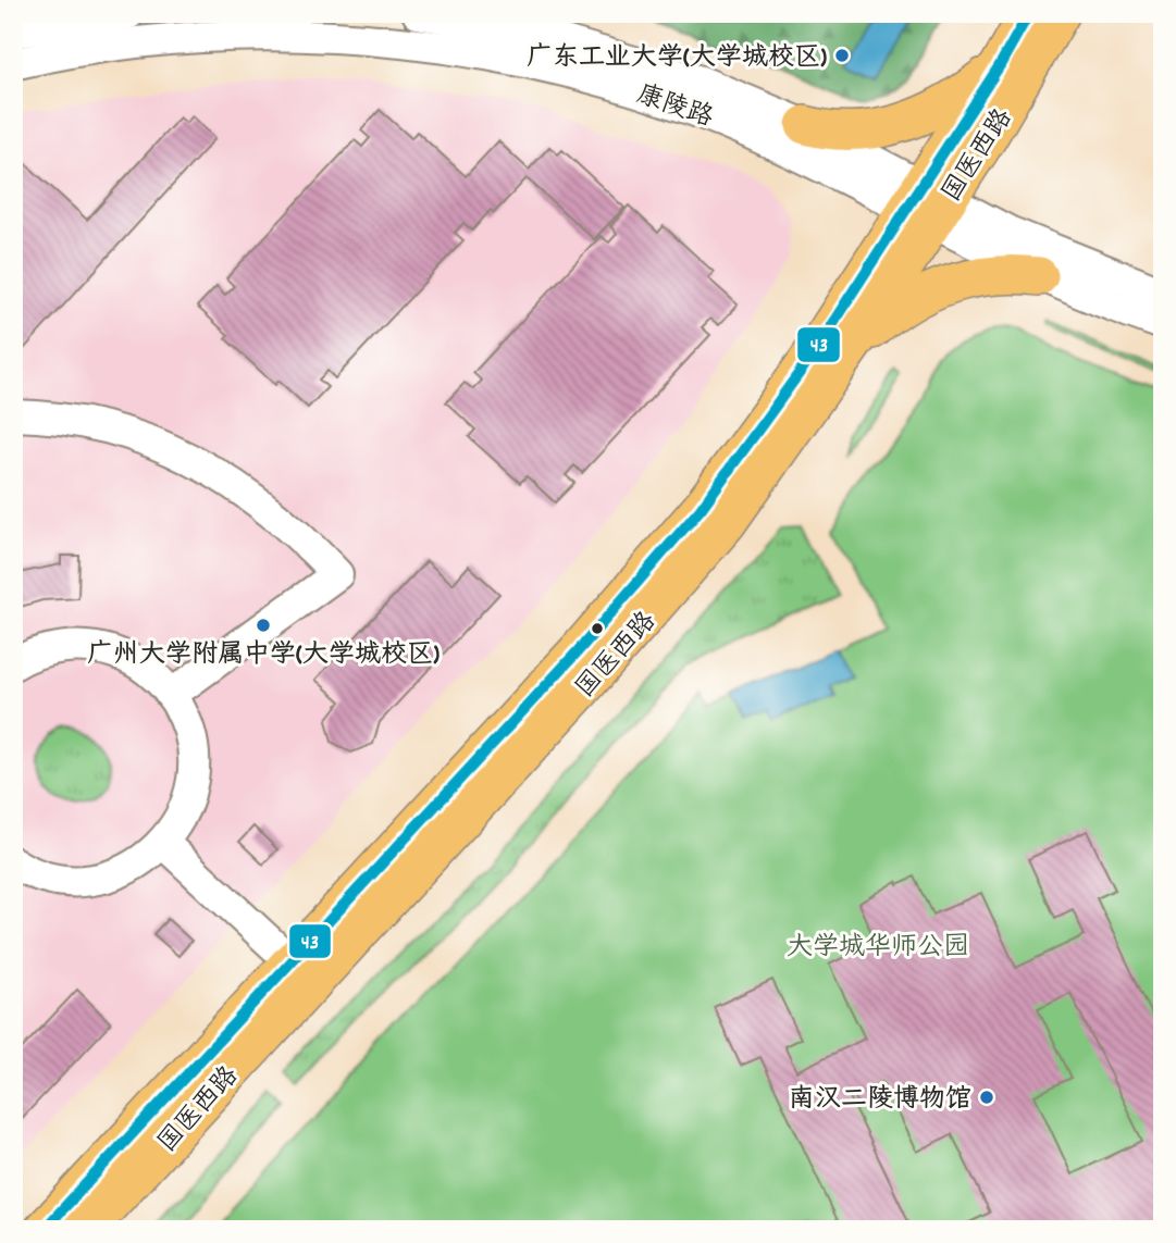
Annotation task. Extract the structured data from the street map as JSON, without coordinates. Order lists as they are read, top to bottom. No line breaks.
{"streets":{"main road":["国医西路"],"street":["康陵路"]},"crossings":[["康陵路","国医西路"]],"parks":["大学城华师公园"],"places":["广东工业大学(大学城校区)","广州大学附属中学(大学城校区)","南汉二陵博物馆"],"lines":["transit line 43"]}
